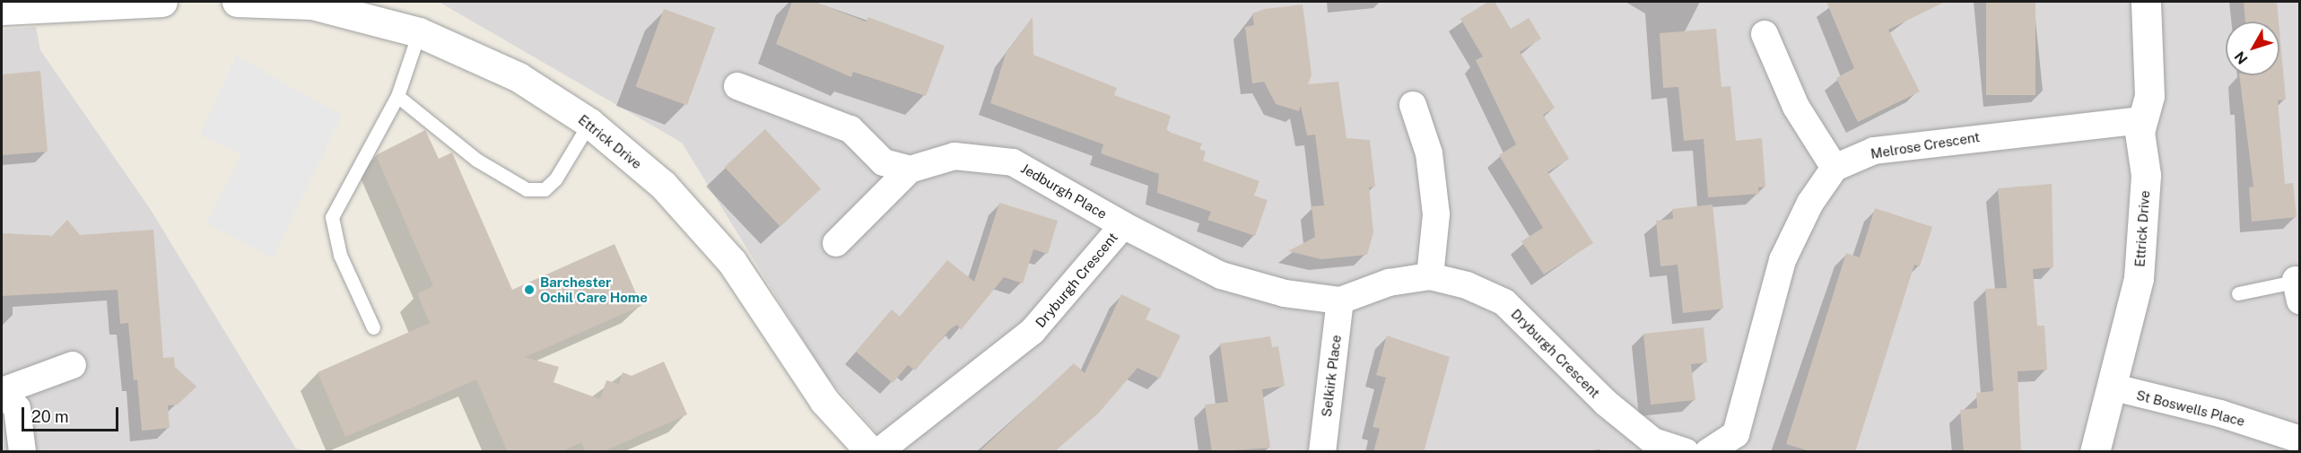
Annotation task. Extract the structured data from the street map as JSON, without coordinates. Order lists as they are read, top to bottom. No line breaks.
{"streets":{"street":["Ettrick Drive","Melrose Crescent","Jedburgh Place","Dryburgh Crescent","Selkirk Place","St Boswells Place"]},"crossings":[["Ettrick Drive","Melrose Crescent"],["Ettrick Drive","St Boswells Place"],["Jedburgh Place","Dryburgh Crescent"],["Dryburgh Crescent","Selkirk Place"]],"places":["Barchester Ochil Care Home"],"scale_bar":"20 m","north":"bottom left"}
